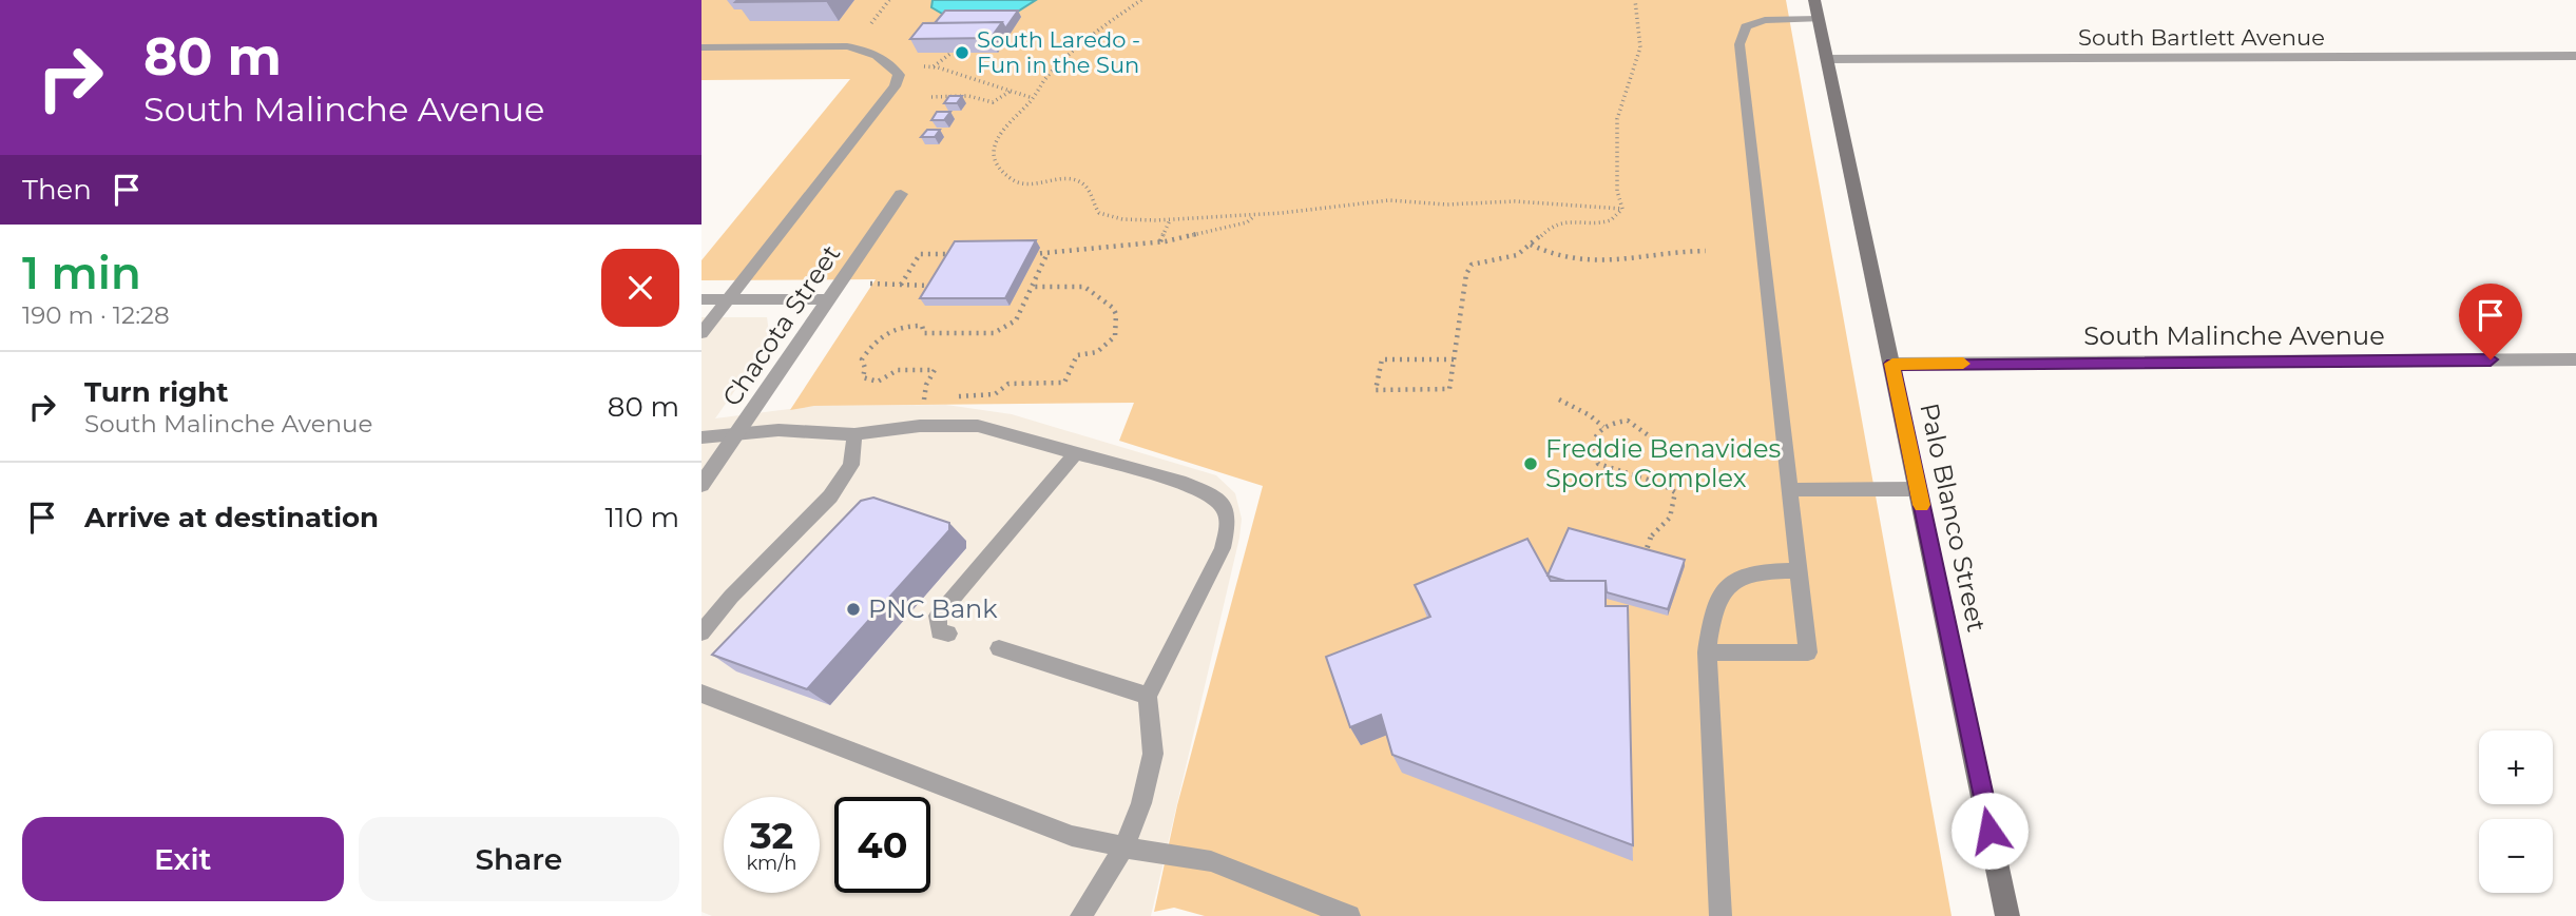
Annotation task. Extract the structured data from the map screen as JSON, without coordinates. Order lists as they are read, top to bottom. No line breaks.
{"streets":{"street":["South Bartlett Avenue","Chacota Street","South Malinche Avenue","Palo Blanco Street"]},"crossings":[["South Bartlett Avenue","Palo Blanco Street"],["South Malinche Avenue","Palo Blanco Street"]],"places":["South Laredo - Fun in the Sun","Freddie Benavides Sports Complex","PNC Bank"],"page":{"turn":["80 m","South Malinche Avenue"],"then":"Then","heading":["1 min","190 m · 12:28"],"list":[{"name":"Turn right","note":"South Malinche Avenue","value":"80 m"},{"name":"Arrive at destination","value":"110 m"}],"map_buttons":["+","−"],"speed":"32 km/h","limit":"40","buttons":["Exit","Share"]}}
